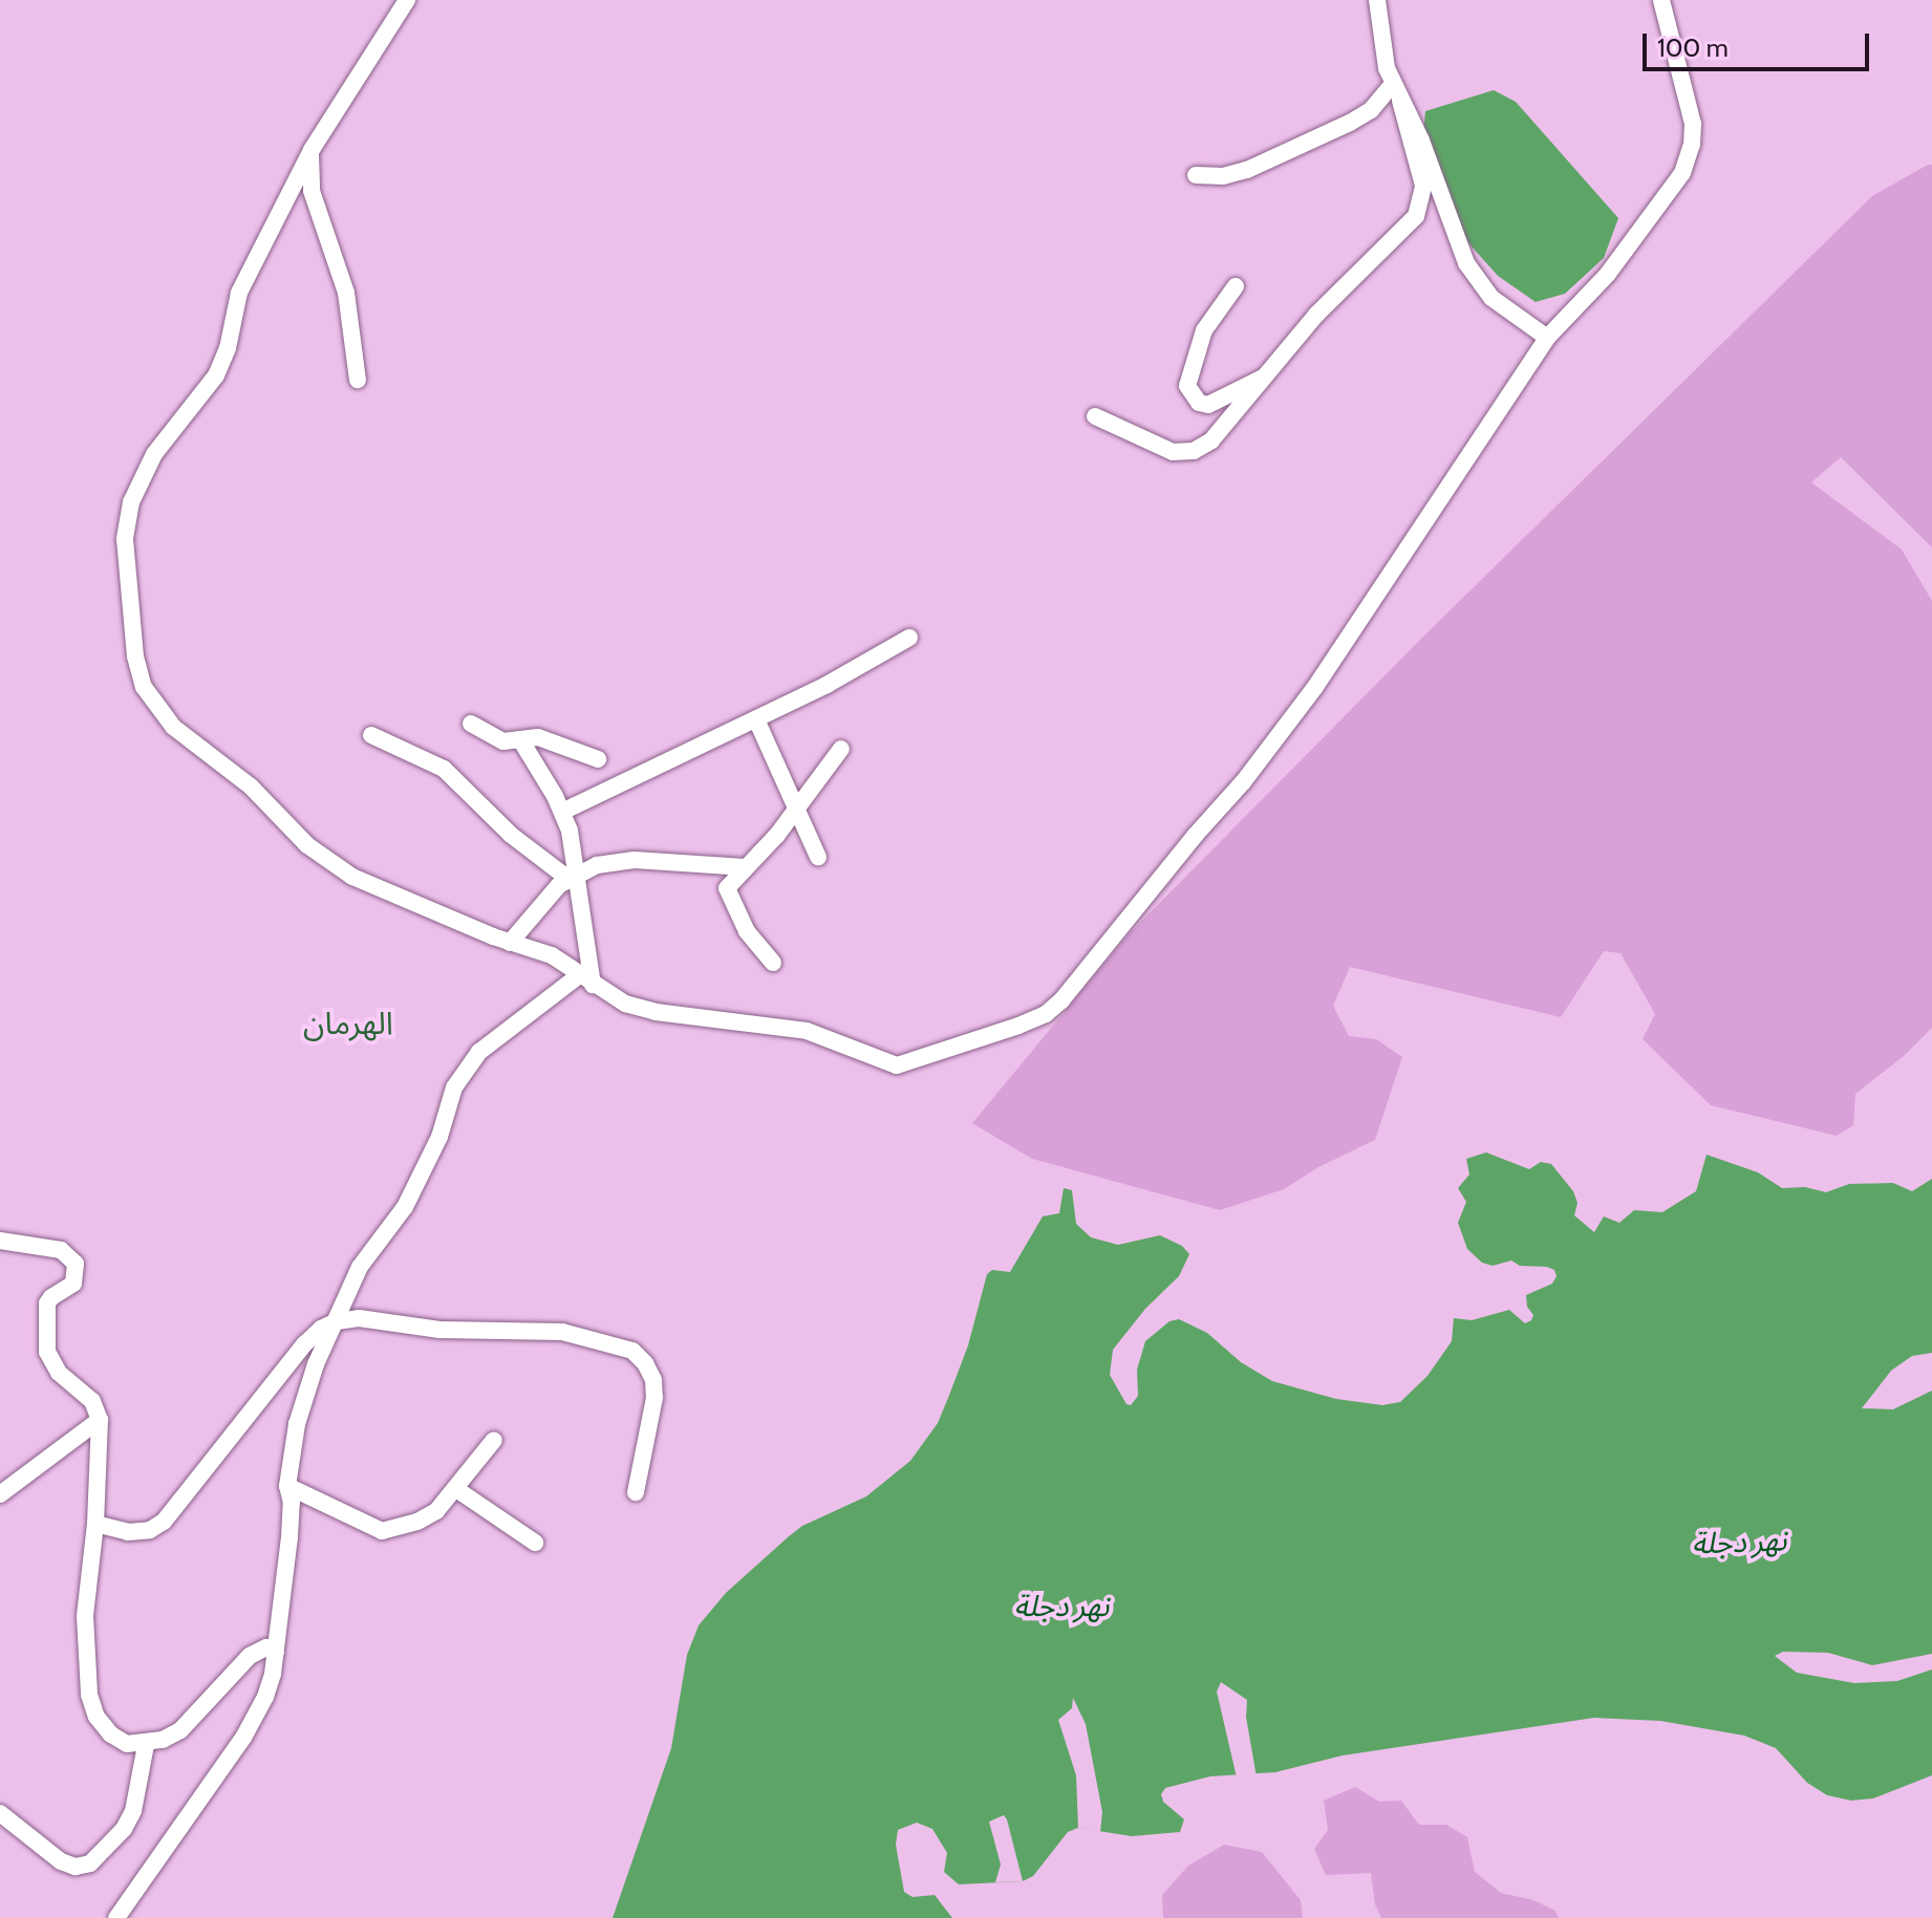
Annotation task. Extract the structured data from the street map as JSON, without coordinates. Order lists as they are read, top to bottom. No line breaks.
{"districts":["الهرمان"],"water":["نهر دجلة"],"scale_bar":"100 m"}
